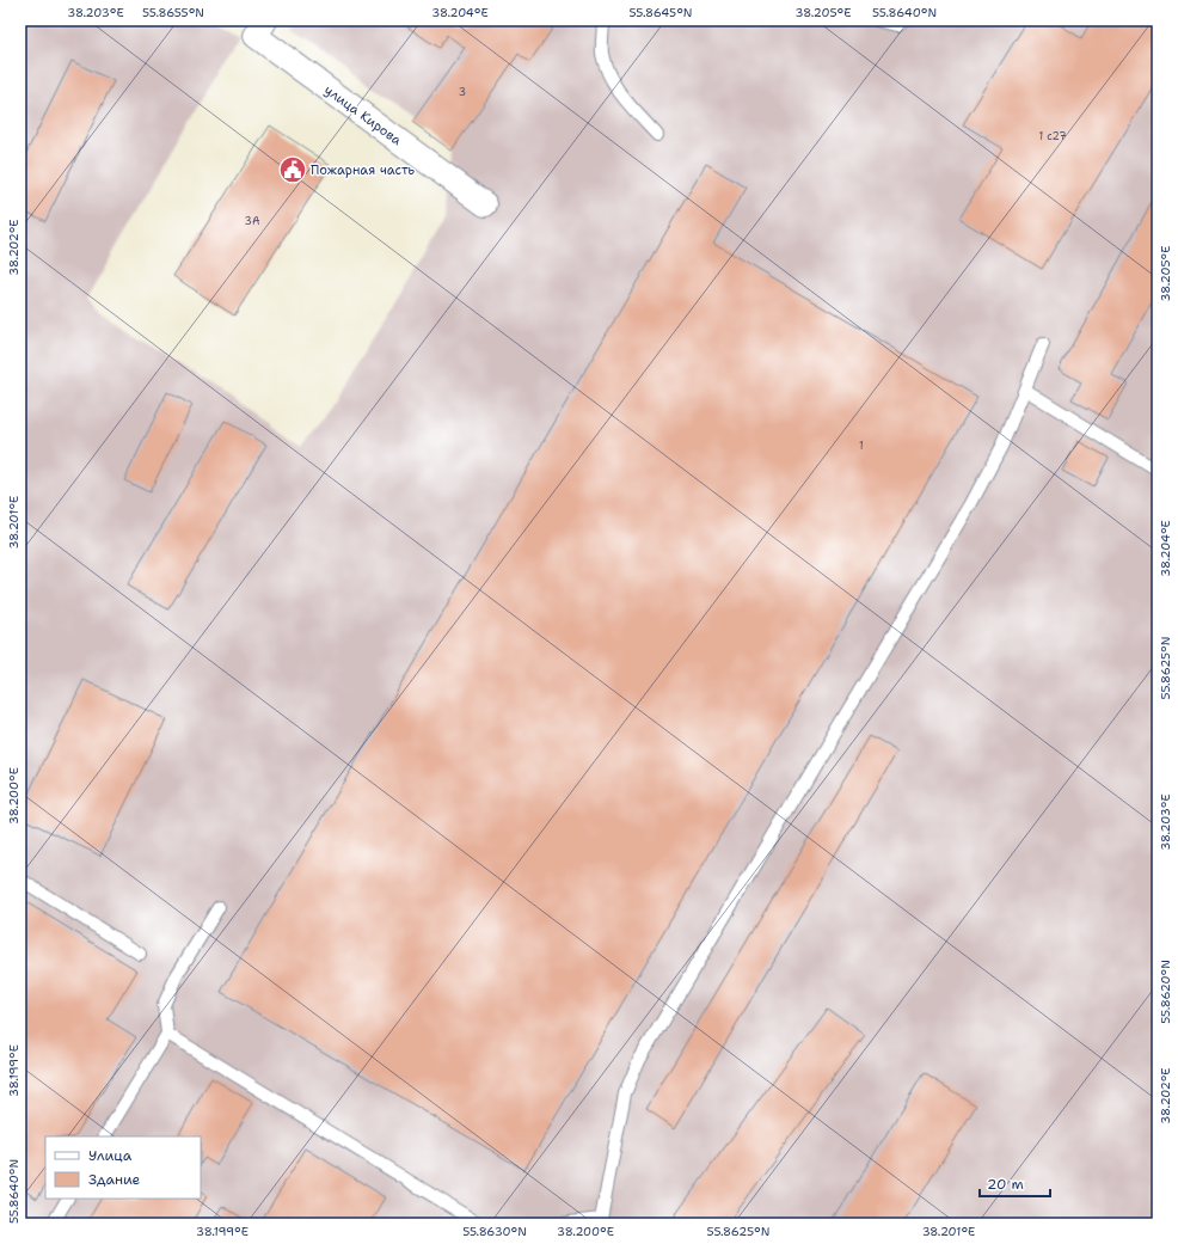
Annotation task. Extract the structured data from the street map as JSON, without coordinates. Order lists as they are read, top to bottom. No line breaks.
{"streets":{"street":["улица Кирова"]},"places":{"public building":["Пожарная часть"]},"house_numbers":["3","1 с27","3А","1"],"legend":["Улица","Здание"],"scale_bar":"20 m","coordinates":["38.203°E","55.8655°N","38.204°E","55.8645°N","38.205°E","55.8640°N","38.202°E","38.201°E","55.8625°N","38.200°E","55.8620°N","38.199°E","55.8630°N"]}
